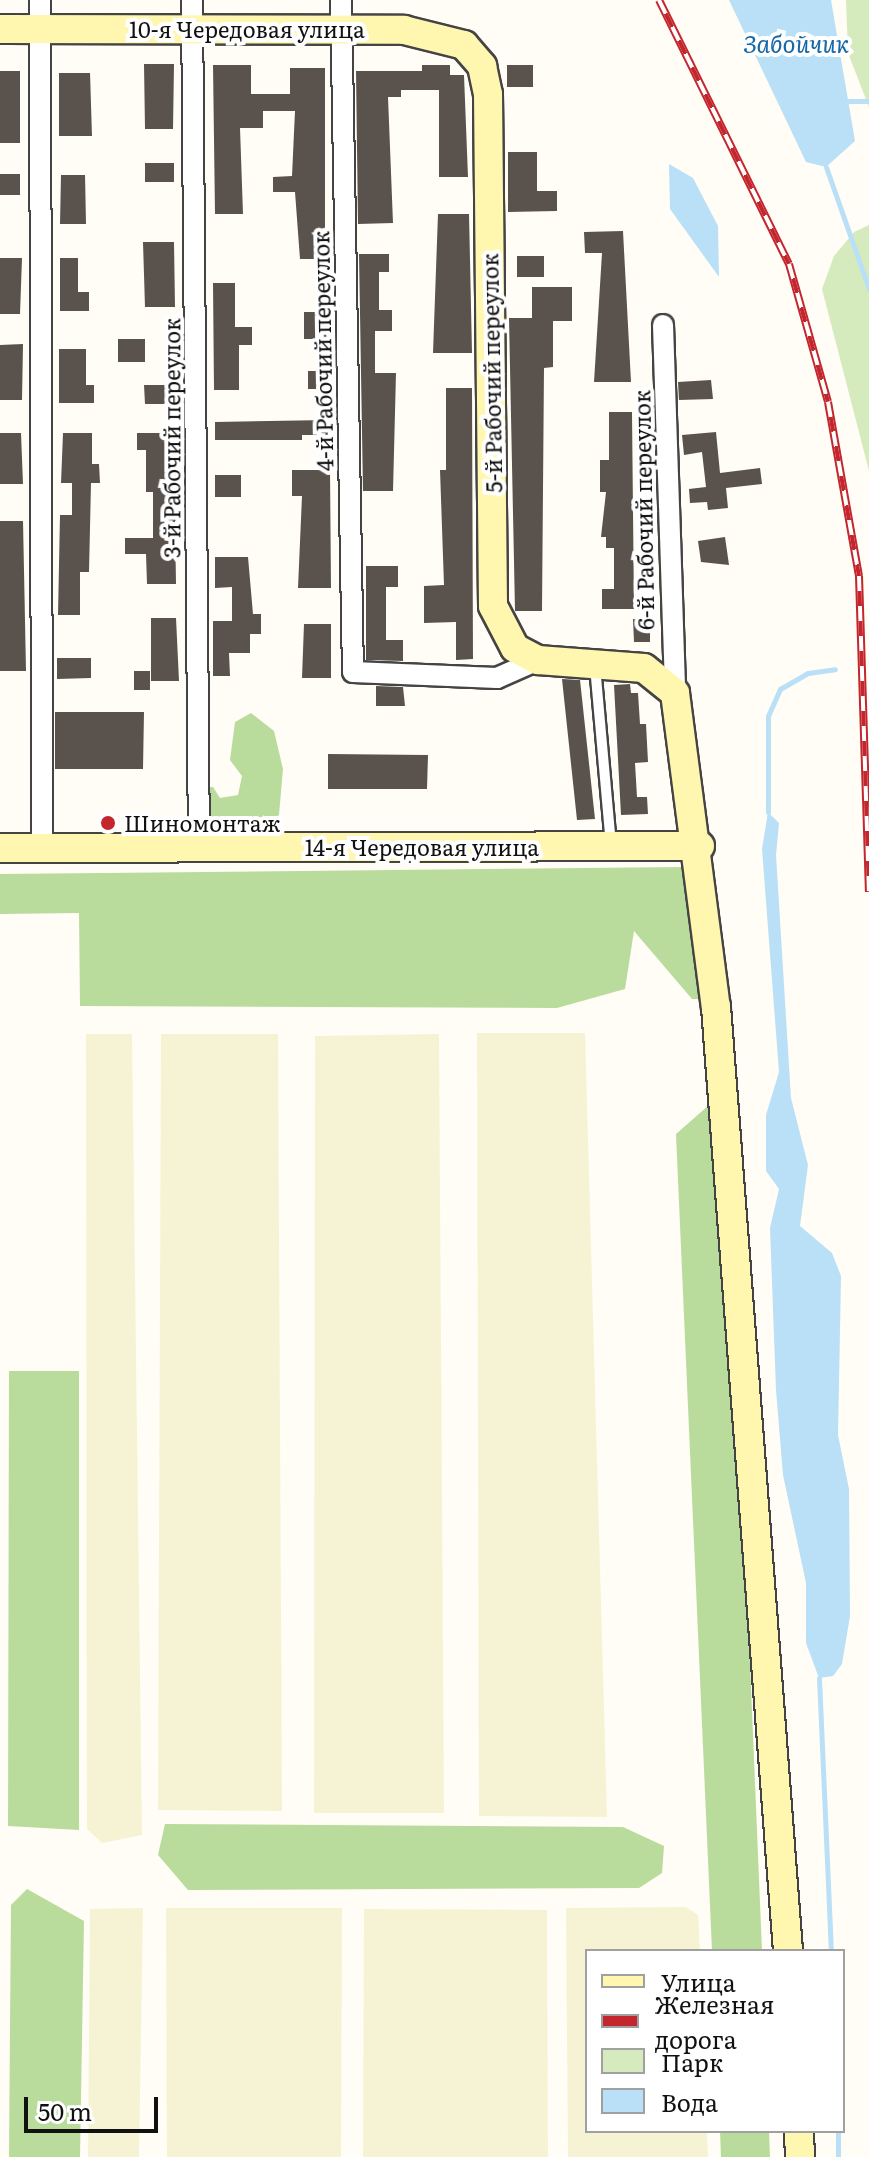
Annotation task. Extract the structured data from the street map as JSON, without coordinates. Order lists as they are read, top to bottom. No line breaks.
{"streets":{"main road":["10-я Чередовая улица","5-й Рабочий переулок","14-я Чередовая улица"],"street":["4-й Рабочий переулок","3-й Рабочий переулок","6-й Рабочий переулок"]},"crossings":[["10-я Чередовая улица","4-й Рабочий переулок"],["10-я Чередовая улица","5-й Рабочий переулок"],["10-я Чередовая улица","3-й Рабочий переулок"],["4-й Рабочий переулок","5-й Рабочий переулок"],["3-й Рабочий переулок","14-я Чередовая улица"]],"water":["Забойчик"],"places":["Шиномонтаж"],"legend":["Улица","Железная дорога","Парк","Вода"],"scale_bar":"50 m"}
